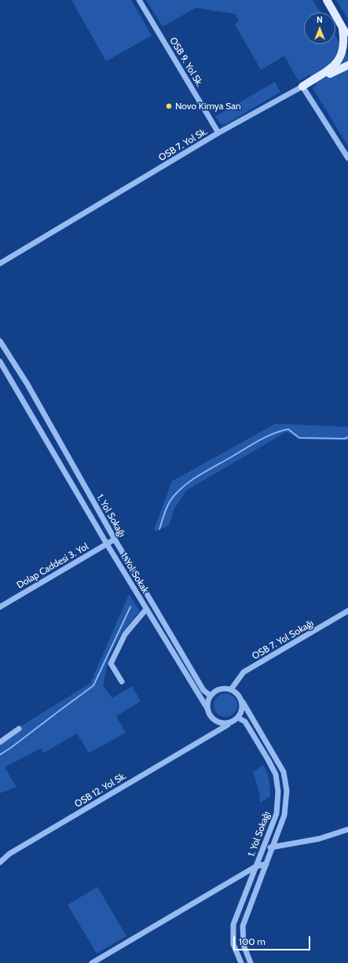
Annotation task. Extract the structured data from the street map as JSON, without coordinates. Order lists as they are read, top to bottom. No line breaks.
{"streets":{"street":["OSB 9. Yol Sk.","OSB 7. Yol Sk.","1. Yol Sokağı","Dolap Caddesi 3. Yol","1. Yol Sokak","OSB 7. Yol Sokağı","OSB 12. Yol Sk."]},"crossings":[["OSB 9. Yol Sk.","OSB 7. Yol Sk."],["1. Yol Sokağı","Dolap Caddesi 3. Yol"],["1. Yol Sokağı","1. Yol Sokak"],["1. Yol Sokağı","OSB 7. Yol Sokağı"],["1. Yol Sokağı","OSB 12. Yol Sk."],["Dolap Caddesi 3. Yol","1. Yol Sokak"],["1. Yol Sokak","OSB 7. Yol Sokağı"],["1. Yol Sokak","OSB 12. Yol Sk."],["OSB 7. Yol Sokağı","OSB 12. Yol Sk."]],"places":["Novo Kimya San"],"scale_bar":"100 m","north":"top"}
